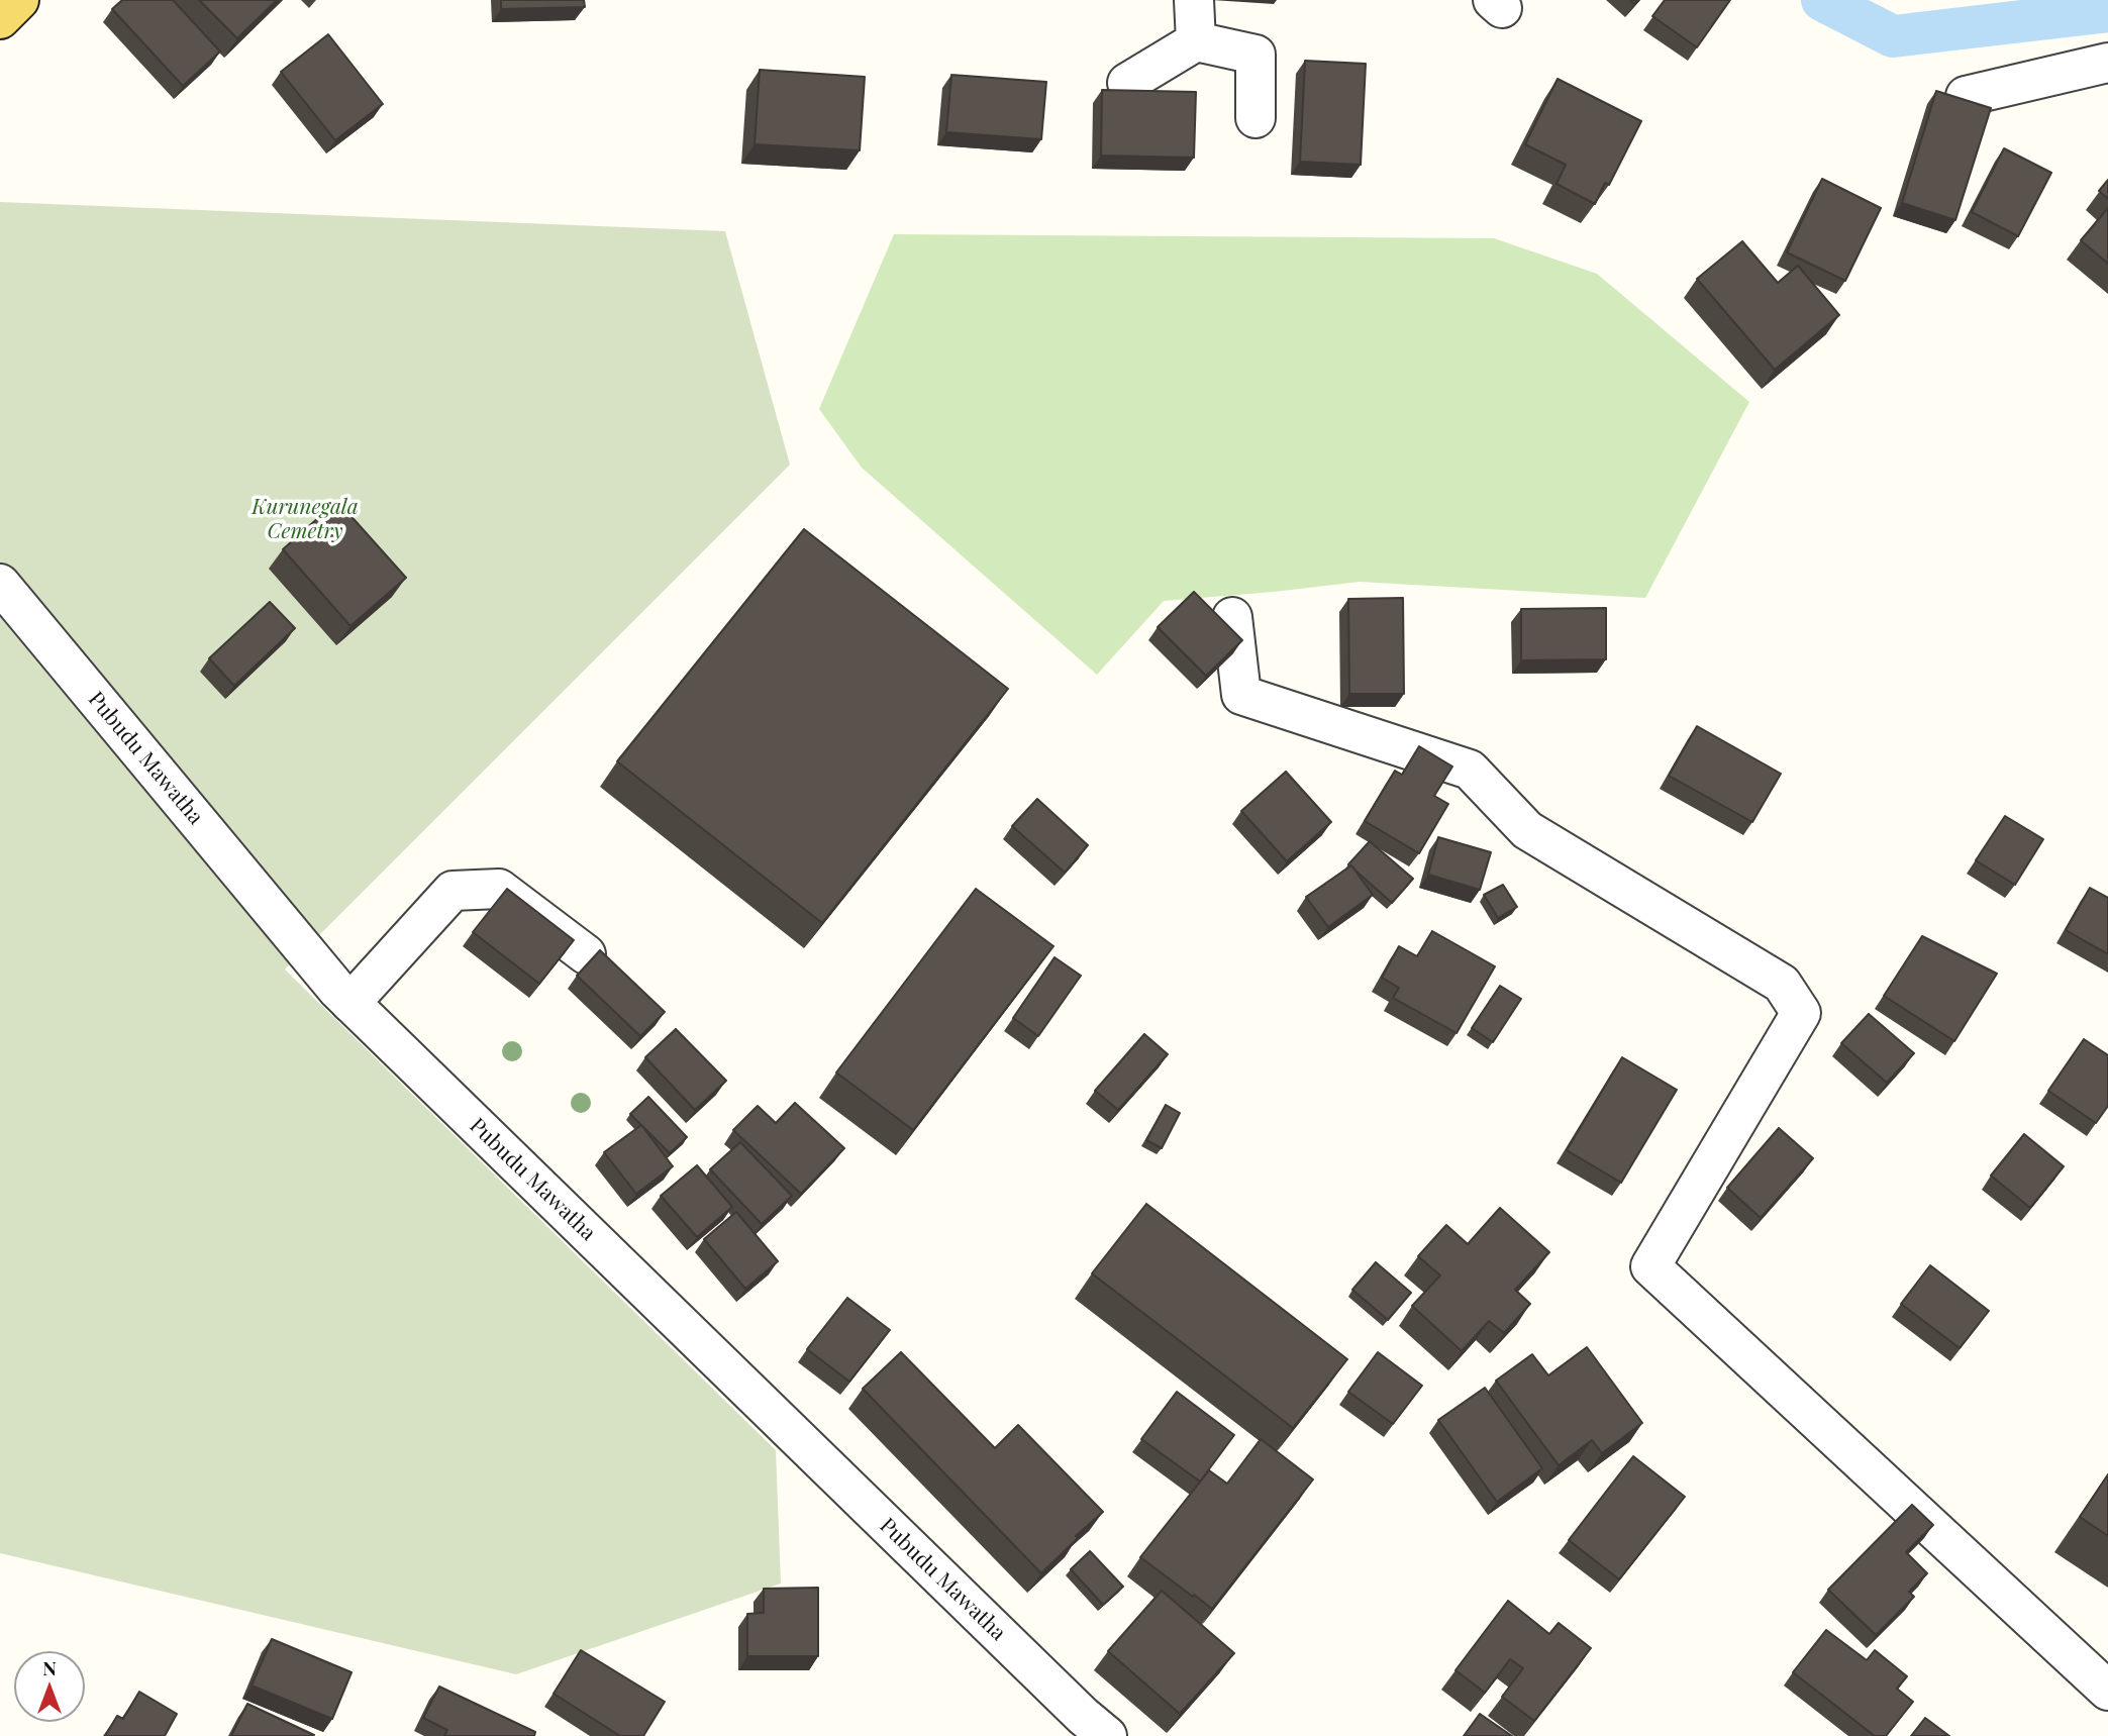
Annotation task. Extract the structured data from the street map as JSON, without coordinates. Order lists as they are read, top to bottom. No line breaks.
{"streets":{"street":["Pubudu Mawatha"]},"parks":["Kurunegala Cemetry"],"north":"top"}
